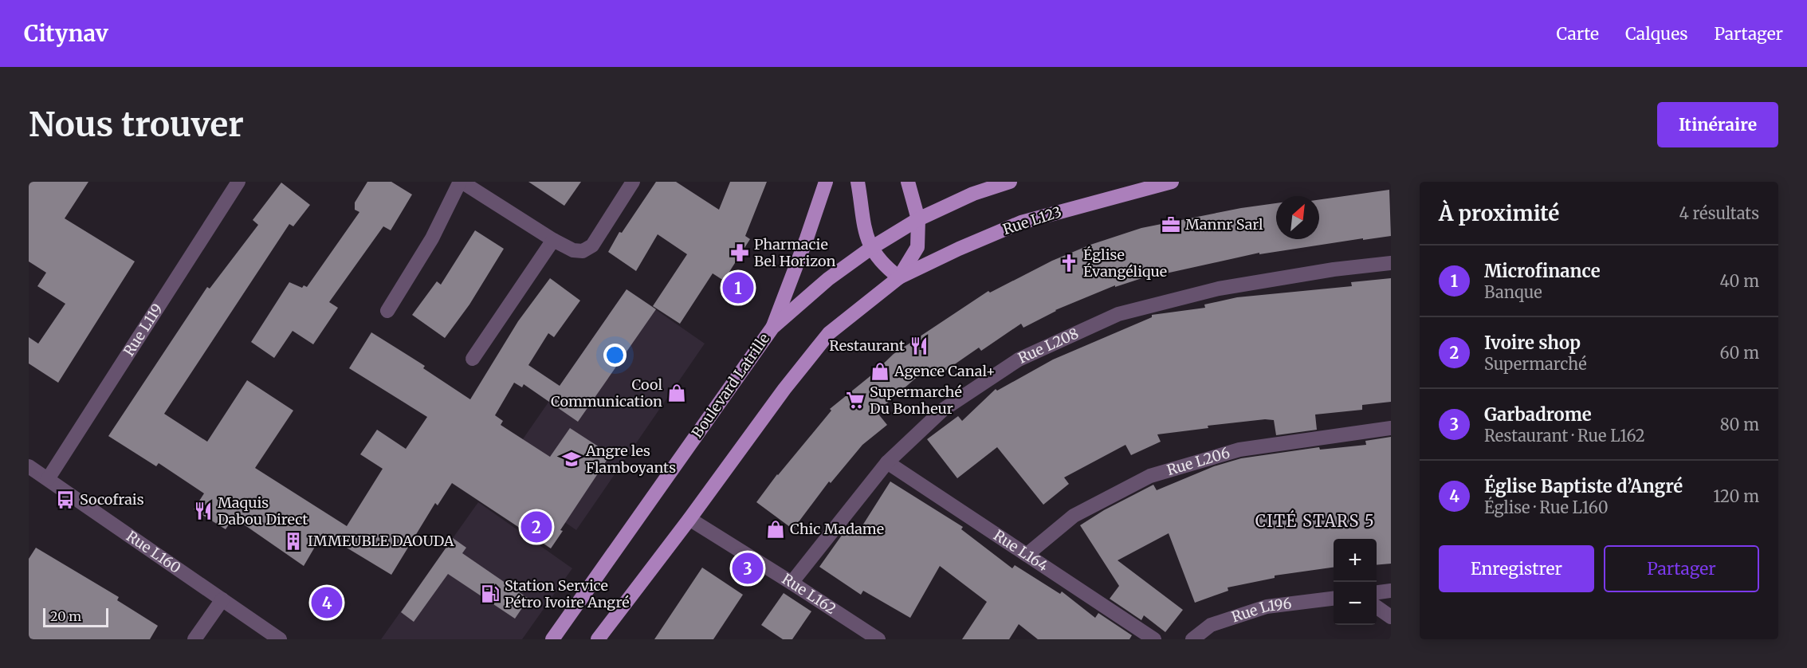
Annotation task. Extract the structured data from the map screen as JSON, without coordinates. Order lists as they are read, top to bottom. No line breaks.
{"streets":{"main road":["Rue L123","Boulevard Latrille"],"street":["Rue L119","Rue L208","Rue L206","Rue L164","Rue L160","Rue L162","Rue L196"]},"crossings":[["Rue L119","Rue L160"],["Rue L208","Rue L164"],["Rue L208","Rue L162"],["Rue L206","Rue L164"]],"districts":["CITÉ STARS 5"],"places":{"office":["Mannr Sarl"],"pharmacy":["Pharmacie Bel Horizon"],"church":["Église Évangélique"],"restaurant":["Restaurant","Maquis Dabou Direct"],"shop":["Agence Canal+","Cool Communication","Chic Madame"],"supermarket":["Supermarché Du Bonheur"],"school or university":["Angre les Flamboyants"],"bus stop":["Socofrais"],"building":["IMMEUBLE DAOUDA"],"fuel station":["Station Service Pétro Ivoire Angré"]},"scale_bar":"20 m","north":"top right","page":{"header":"Citynav","nav":["Carte","Calques","Partager"],"buttons":["Itinéraire",["Enregistrer","Partager"]],"title":"Nous trouver","heading":["À proximité","4 résultats"],"list":[{"mark":"1","name":"Microfinance","note":"Banque","value":"40 m"},{"mark":"2","name":"Ivoire shop","note":"Supermarché","value":"60 m"},{"mark":"3","name":"Garbadrome","note":"Restaurant · Rue L162","value":"80 m"},{"mark":"4","name":"Église Baptiste d’Angré","note":"Église · Rue L160","value":"120 m"}],"pins":["1","2","3","4"],"map_buttons":["+","−"],"scale":"20 m"}}
